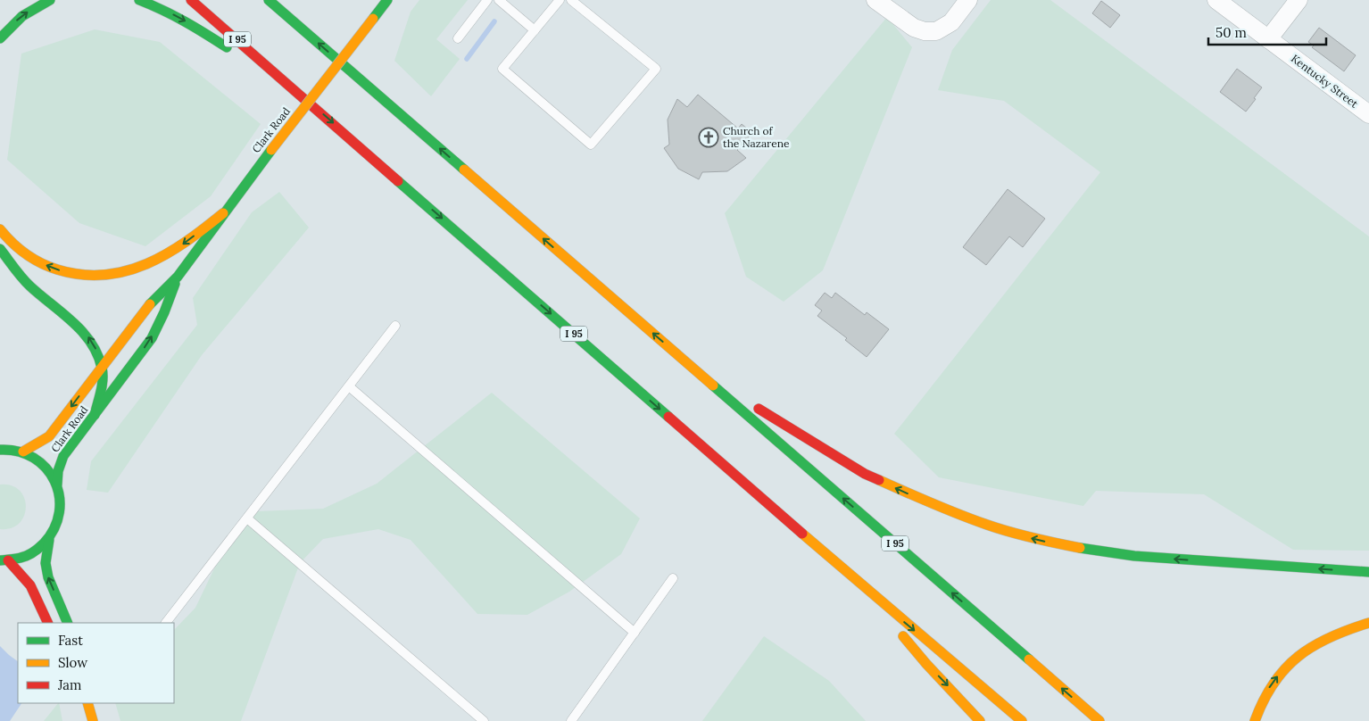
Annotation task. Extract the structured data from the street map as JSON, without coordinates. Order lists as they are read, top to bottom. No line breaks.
{"streets":{"main road":["I 95","Clark Road"],"street":["Kentucky Street"]},"places":{"church":["Church of the Nazarene"]},"legend":["Fast","Slow","Jam"],"scale_bar":"50 m"}
